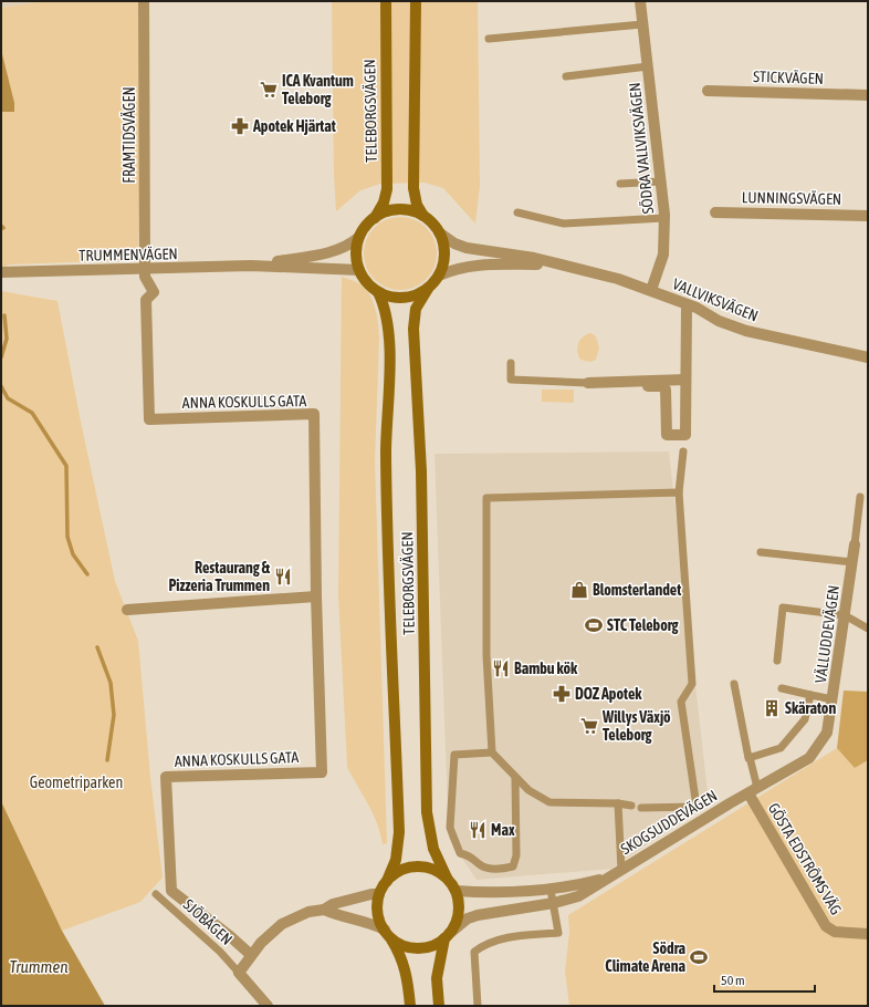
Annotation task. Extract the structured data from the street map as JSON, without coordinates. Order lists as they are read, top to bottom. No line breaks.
{"streets":{"main road":["TELEBORGSVÄGEN"],"street":["STICKVÄGEN","FRAMTIDSVÄGEN","SÖDRA VALLVIKSVÄGEN","LUNNINGSVÄGEN","TRUMMENVÄGEN","VALLVIKSVÄGEN","ANNA KOSKULLS GATA","VÄLLUDDEVÄGEN","SKOGSUDDEVÄGEN","GÖSTA EDSTRÖMS VÄG","SJÖBÅGEN"]},"crossings":[["TELEBORGSVÄGEN","TRUMMENVÄGEN"],["TELEBORGSVÄGEN","VALLVIKSVÄGEN"],["TELEBORGSVÄGEN","SKOGSUDDEVÄGEN"],["FRAMTIDSVÄGEN","TRUMMENVÄGEN"],["FRAMTIDSVÄGEN","ANNA KOSKULLS GATA"],["SÖDRA VALLVIKSVÄGEN","VALLVIKSVÄGEN"],["TRUMMENVÄGEN","VALLVIKSVÄGEN"],["TRUMMENVÄGEN","ANNA KOSKULLS GATA"],["VÄLLUDDEVÄGEN","SKOGSUDDEVÄGEN"],["VÄLLUDDEVÄGEN","GÖSTA EDSTRÖMS VÄG"],["SKOGSUDDEVÄGEN","GÖSTA EDSTRÖMS VÄG"]],"water":["Trummen"],"parks":["Geometriparken"],"places":{"supermarket":["ICA Kvantum Teleborg","Willys Växjö Teleborg"],"pharmacy":["Apotek Hjärtat","DOZ Apotek"],"restaurant":["Restaurang & Pizzeria Trummen","Bambu kök","Max"],"shop":["Blomsterlandet"],"sports":["STC Teleborg","Södra Climate Arena"],"building":["Skäraton"]},"scale_bar":"50 m"}
